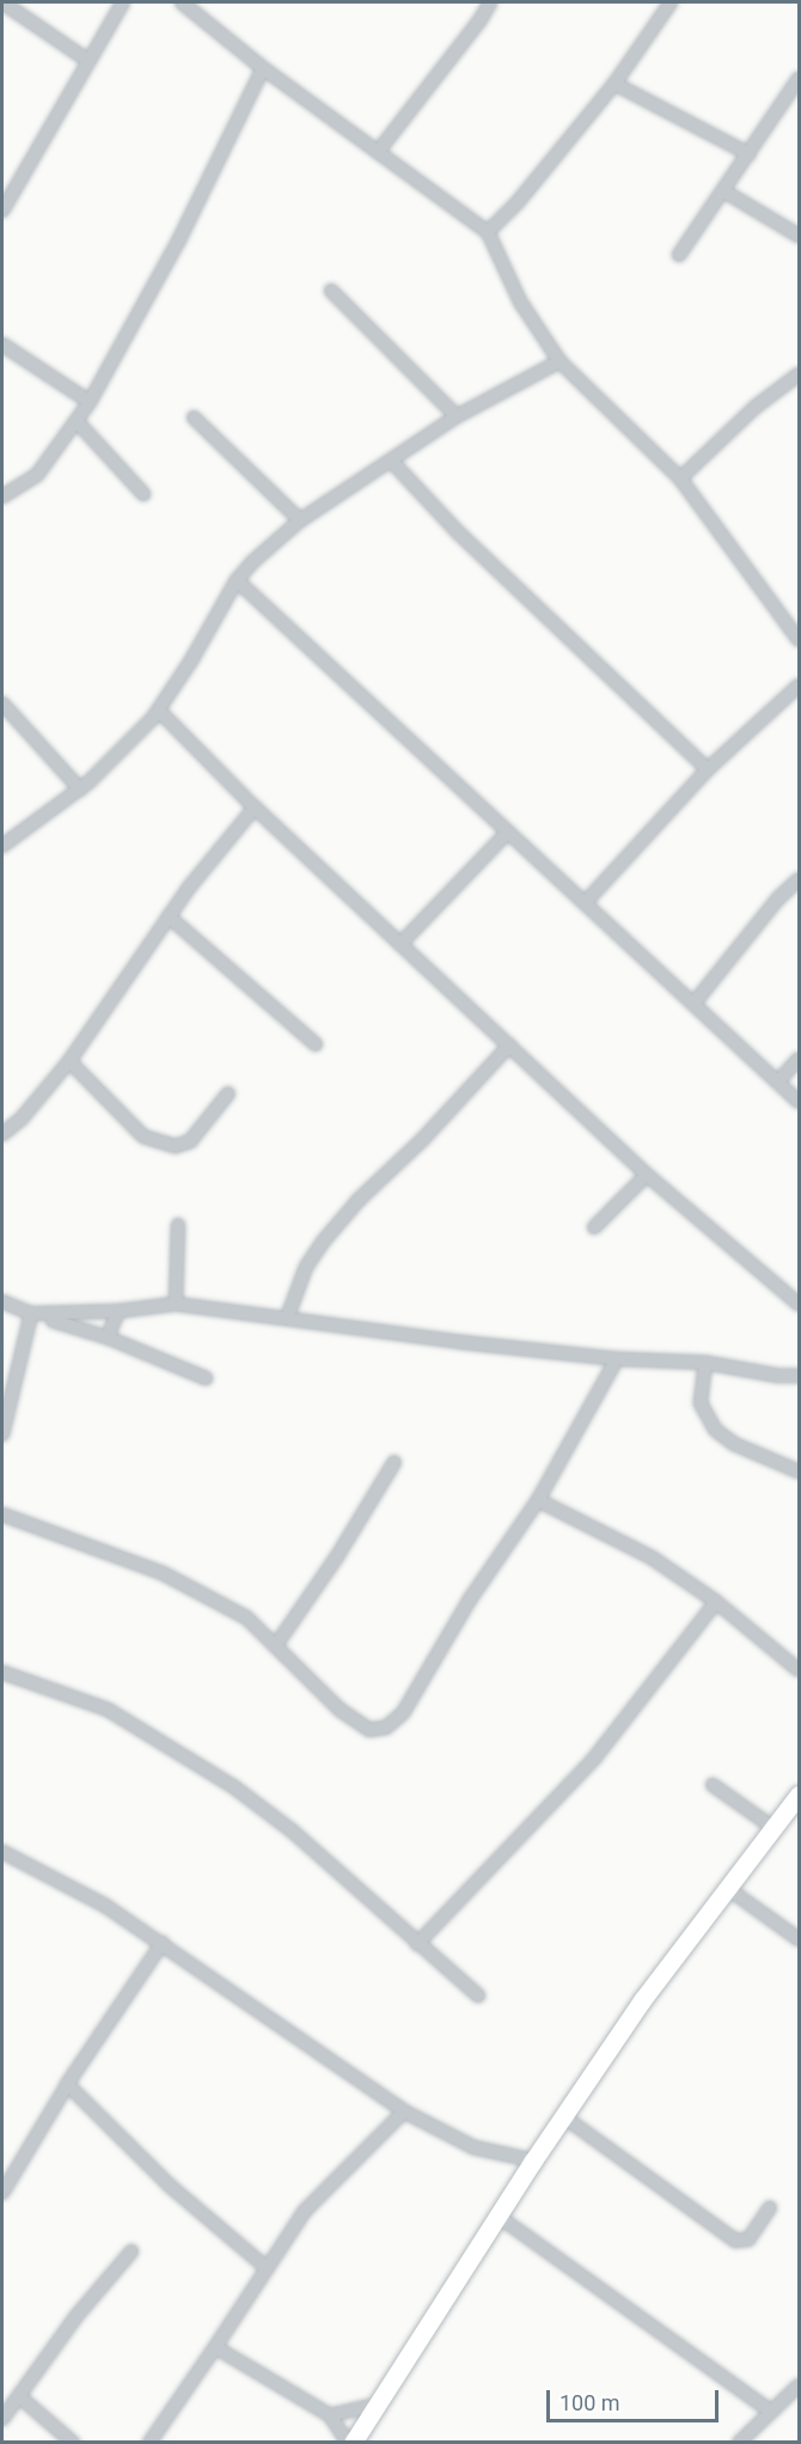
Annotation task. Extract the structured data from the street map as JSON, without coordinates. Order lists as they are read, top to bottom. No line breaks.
{"scale_bar":"100 m"}
